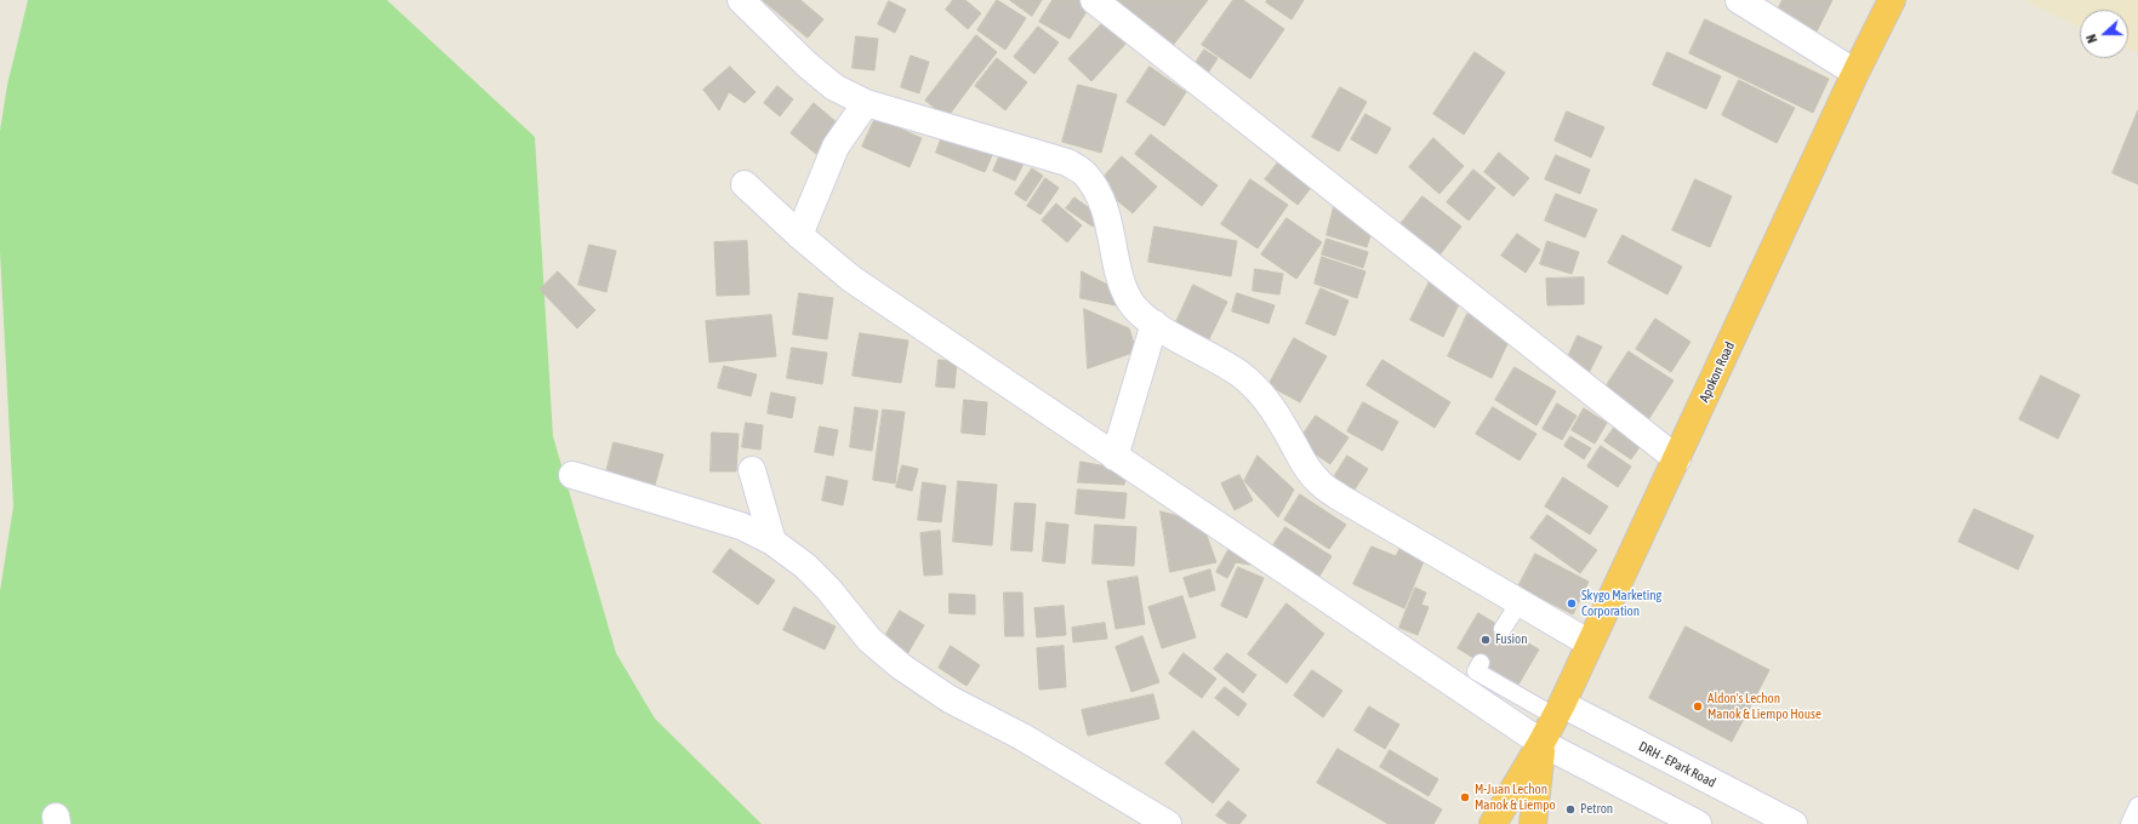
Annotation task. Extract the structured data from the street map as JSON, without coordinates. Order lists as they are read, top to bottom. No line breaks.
{"streets":{"highway":["Apokon Road"],"street":["DRH - EPark Road"]},"crossings":[["Apokon Road","DRH - EPark Road"]],"places":["Skygo Marketing Corporation","Fusion","Aldon's Lechon Manok & Liempo House","M-Juan Lechon Manok & Liempo","Petron"],"north":"left"}
